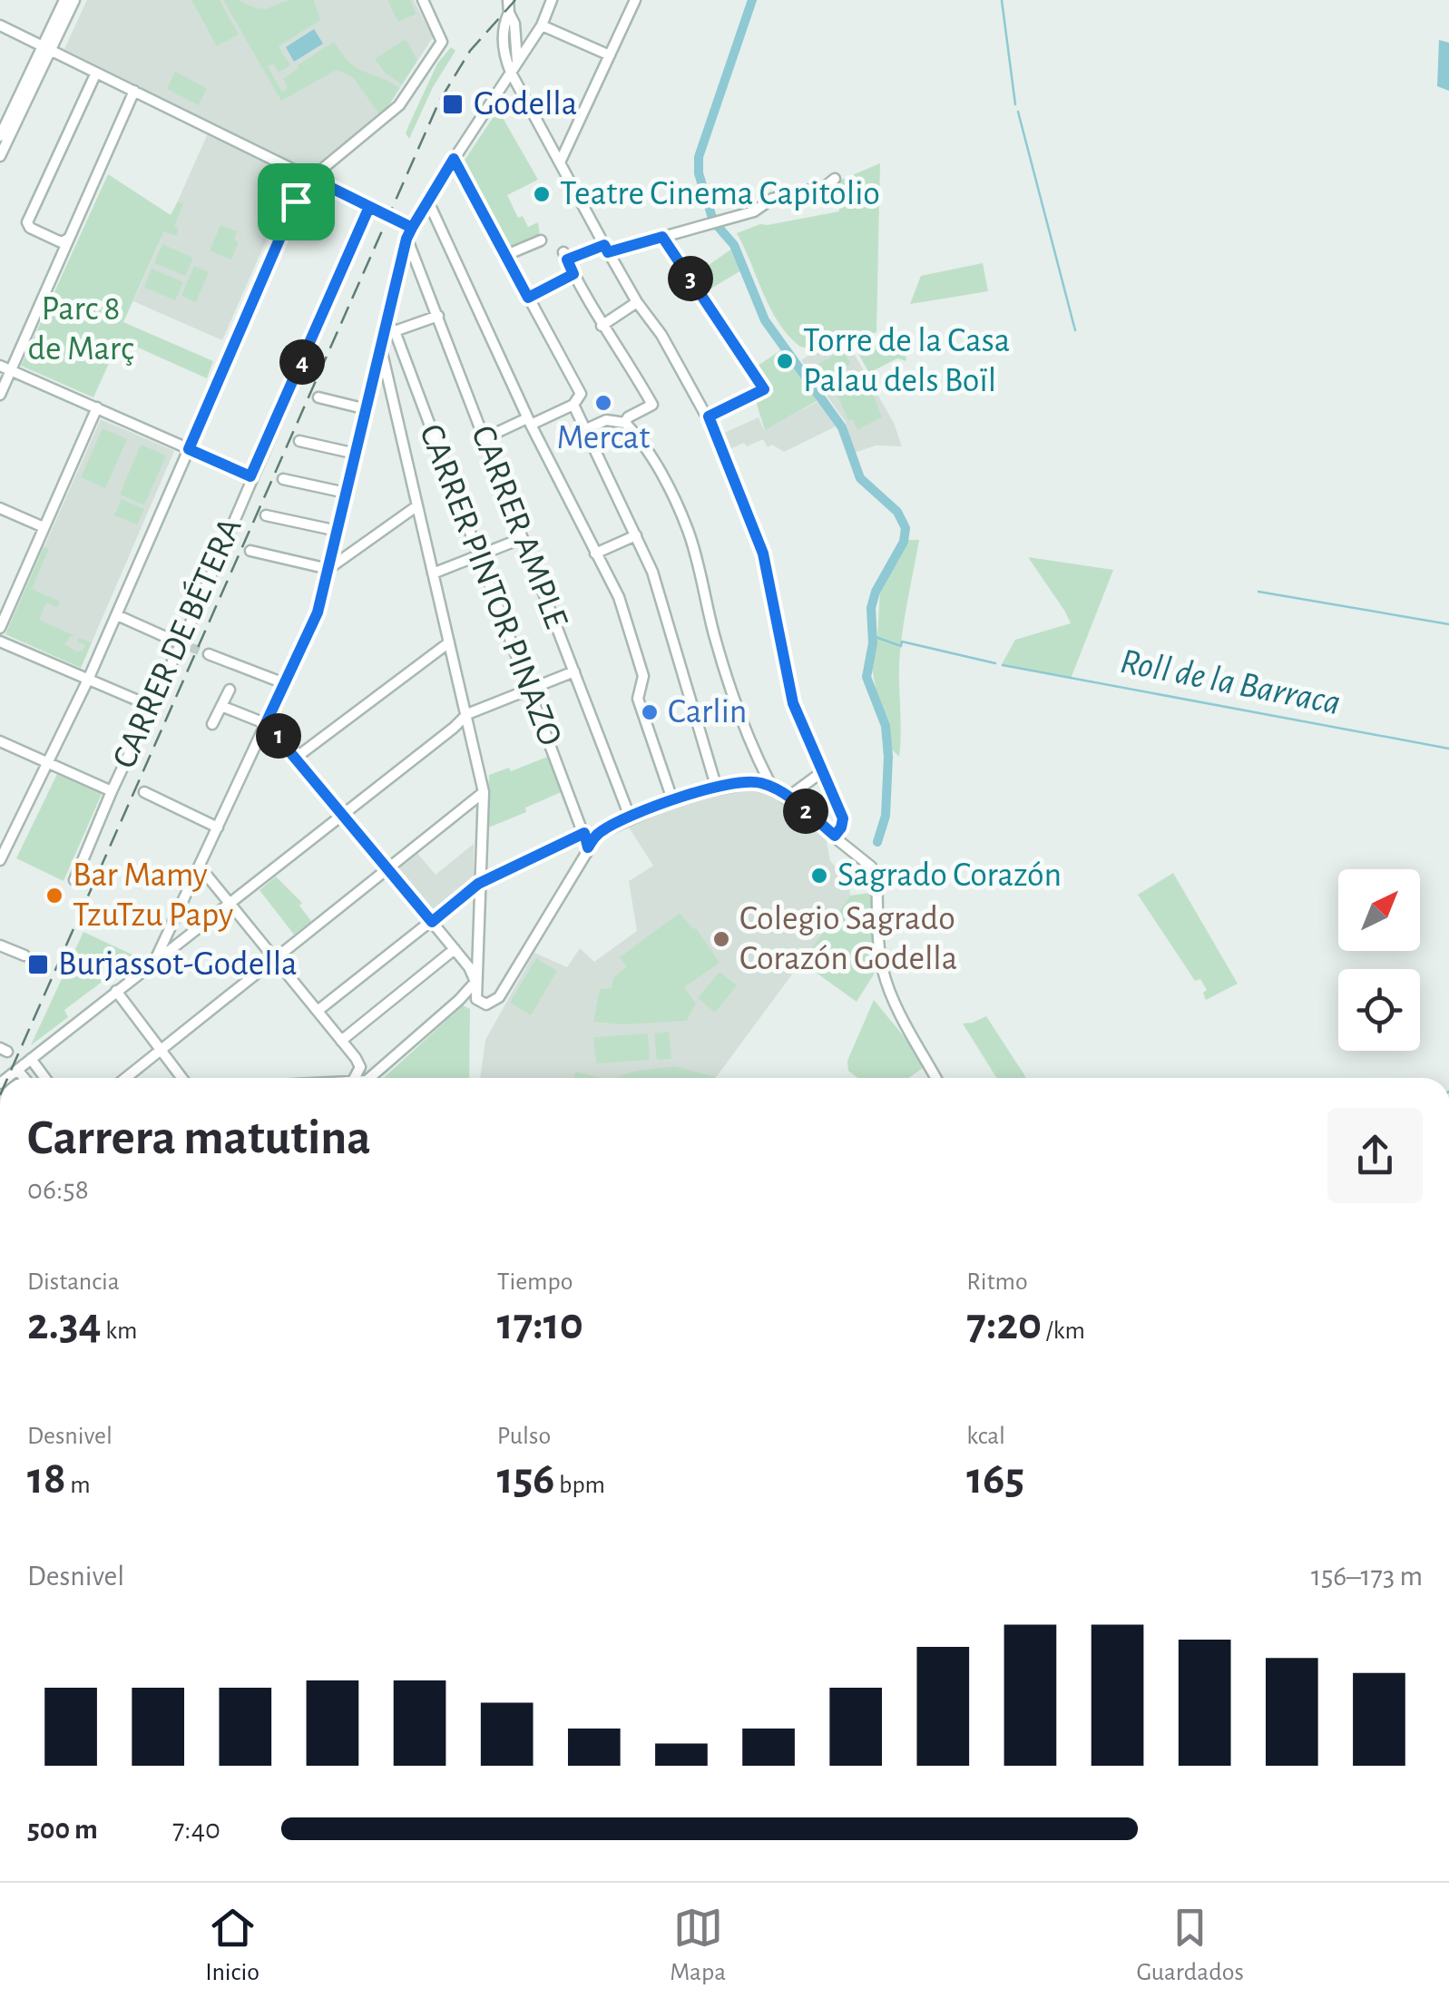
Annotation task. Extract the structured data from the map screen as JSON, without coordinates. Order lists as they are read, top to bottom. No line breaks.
{"streets":{"street":["CARRER AMPLE","CARRER PINTOR PINAZO","CARRER DE BÉTERA"]},"water":["Roll de la Barraca"],"parks":["Parc 8 de Març"],"places":{"transit":["Godella","Burjassot-Godella"],"other":["Teatre Cinema Capitolio","Torre de la Casa Palau dels Boïl","Mercat","Carlin","Sagrado Corazón","Bar Mamy TzuTzu Papy","Colegio Sagrado Corazón Godella"]},"north":"top right","page":{"pins":["3","4","1","2"],"heading":["Carrera matutina","06:58"],"stats":[["Distancia","2.34 km"],["Tiempo","17:10"],["Ritmo","7:20 /km"],["Desnivel","18 m"],["Pulso","156 bpm"],["kcal","165"]],"chart":["Desnivel","156–173 m"],"list":[{"name":"500 m","note":"7:40"}],"tabs":["Inicio","Mapa","Guardados"]}}
